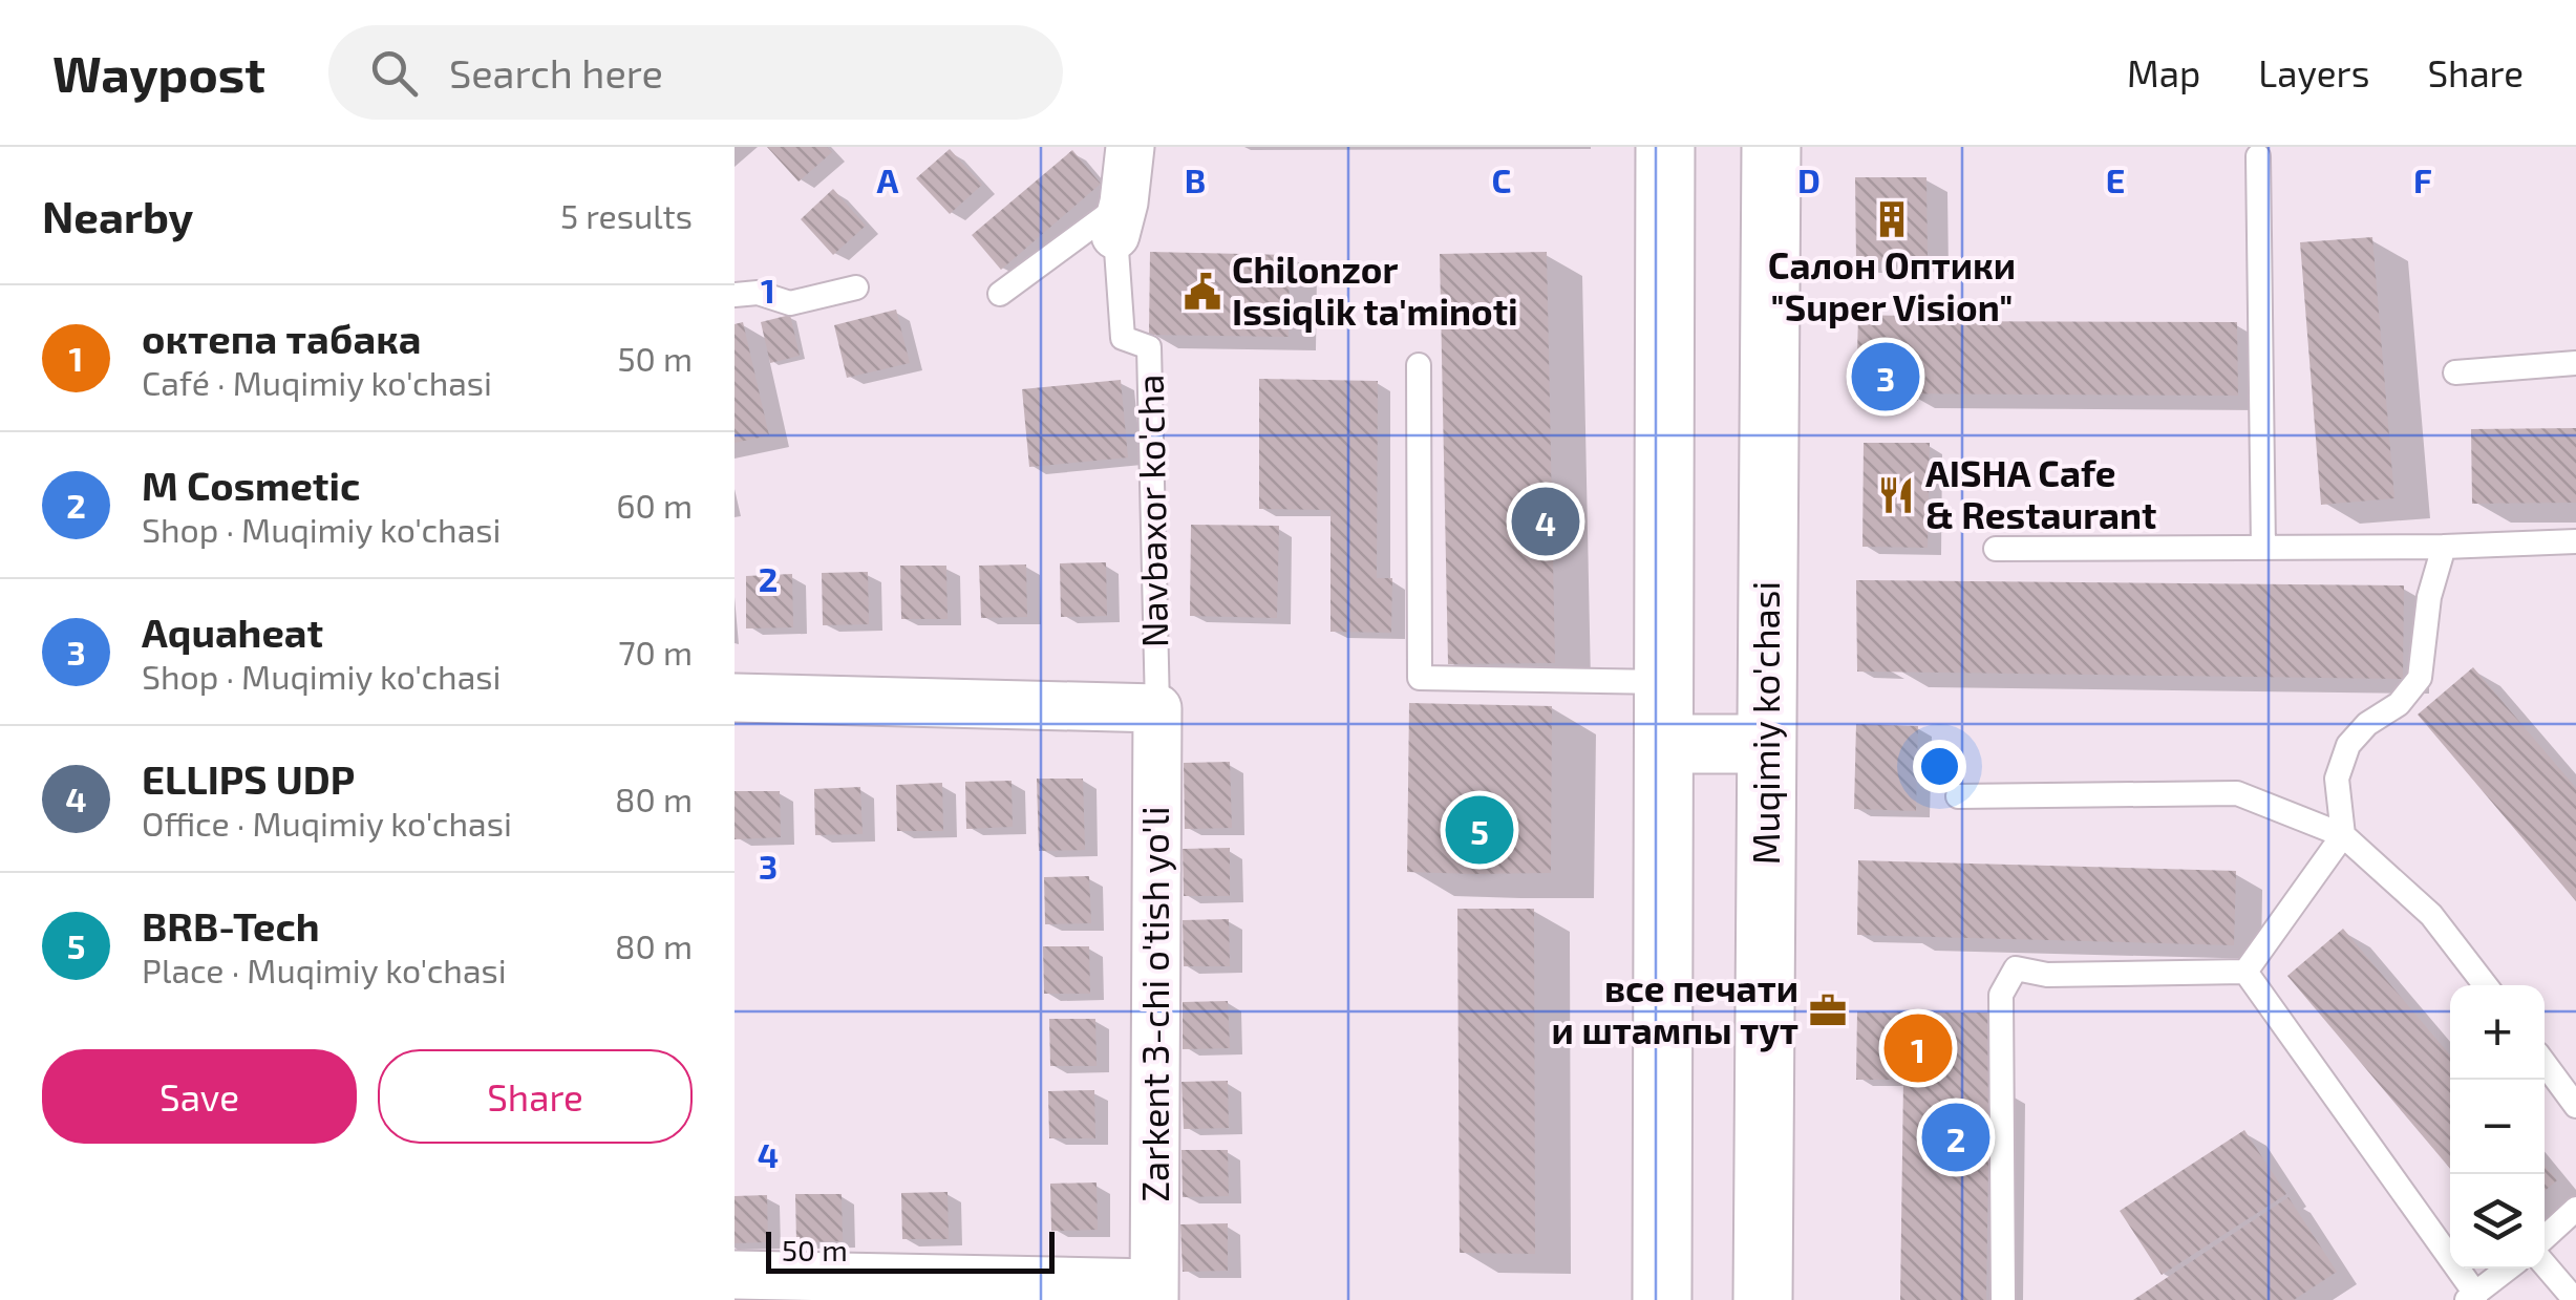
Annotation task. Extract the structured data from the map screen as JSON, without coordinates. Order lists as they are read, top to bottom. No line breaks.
{"streets":{"main road":["Muqimiy ko'chasi"],"street":["Navbaxor ko'cha","Zarkent 3-chi o'tish yo'li"]},"crossings":[["Navbaxor ko'cha","Zarkent 3-chi o'tish yo'li"]],"places":{"building":["Салон Оптики \"Super Vision\""],"public building":["Chilonzor Issiqlik ta'minoti"],"restaurant":["AISHA Cafe & Restaurant"],"office":["все печати и штампы тут"]},"scale_bar":"50 m","page":{"header":"Waypost","search":"Search here","nav":["Map","Layers","Share"],"heading":["Nearby","5 results"],"list":[{"mark":"1","name":"октепа табака","note":"Café · Muqimiy ko'chasi","value":"50 m"},{"mark":"2","name":"M Cosmetic","note":"Shop · Muqimiy ko'chasi","value":"60 m"},{"mark":"3","name":"Aquaheat","note":"Shop · Muqimiy ko'chasi","value":"70 m"},{"mark":"4","name":"ELLIPS UDP","note":"Office · Muqimiy ko'chasi","value":"80 m"},{"mark":"5","name":"BRB-Tech","note":"Place · Muqimiy ko'chasi","value":"80 m"}],"pins":["3","4","5","1","2"],"map_buttons":["+","−"],"buttons":["Save","Share"],"scale":"50 m"},"grid":{"columns":["A","B","C","D","E","F"],"rows":["1","2","3","4"]}}
